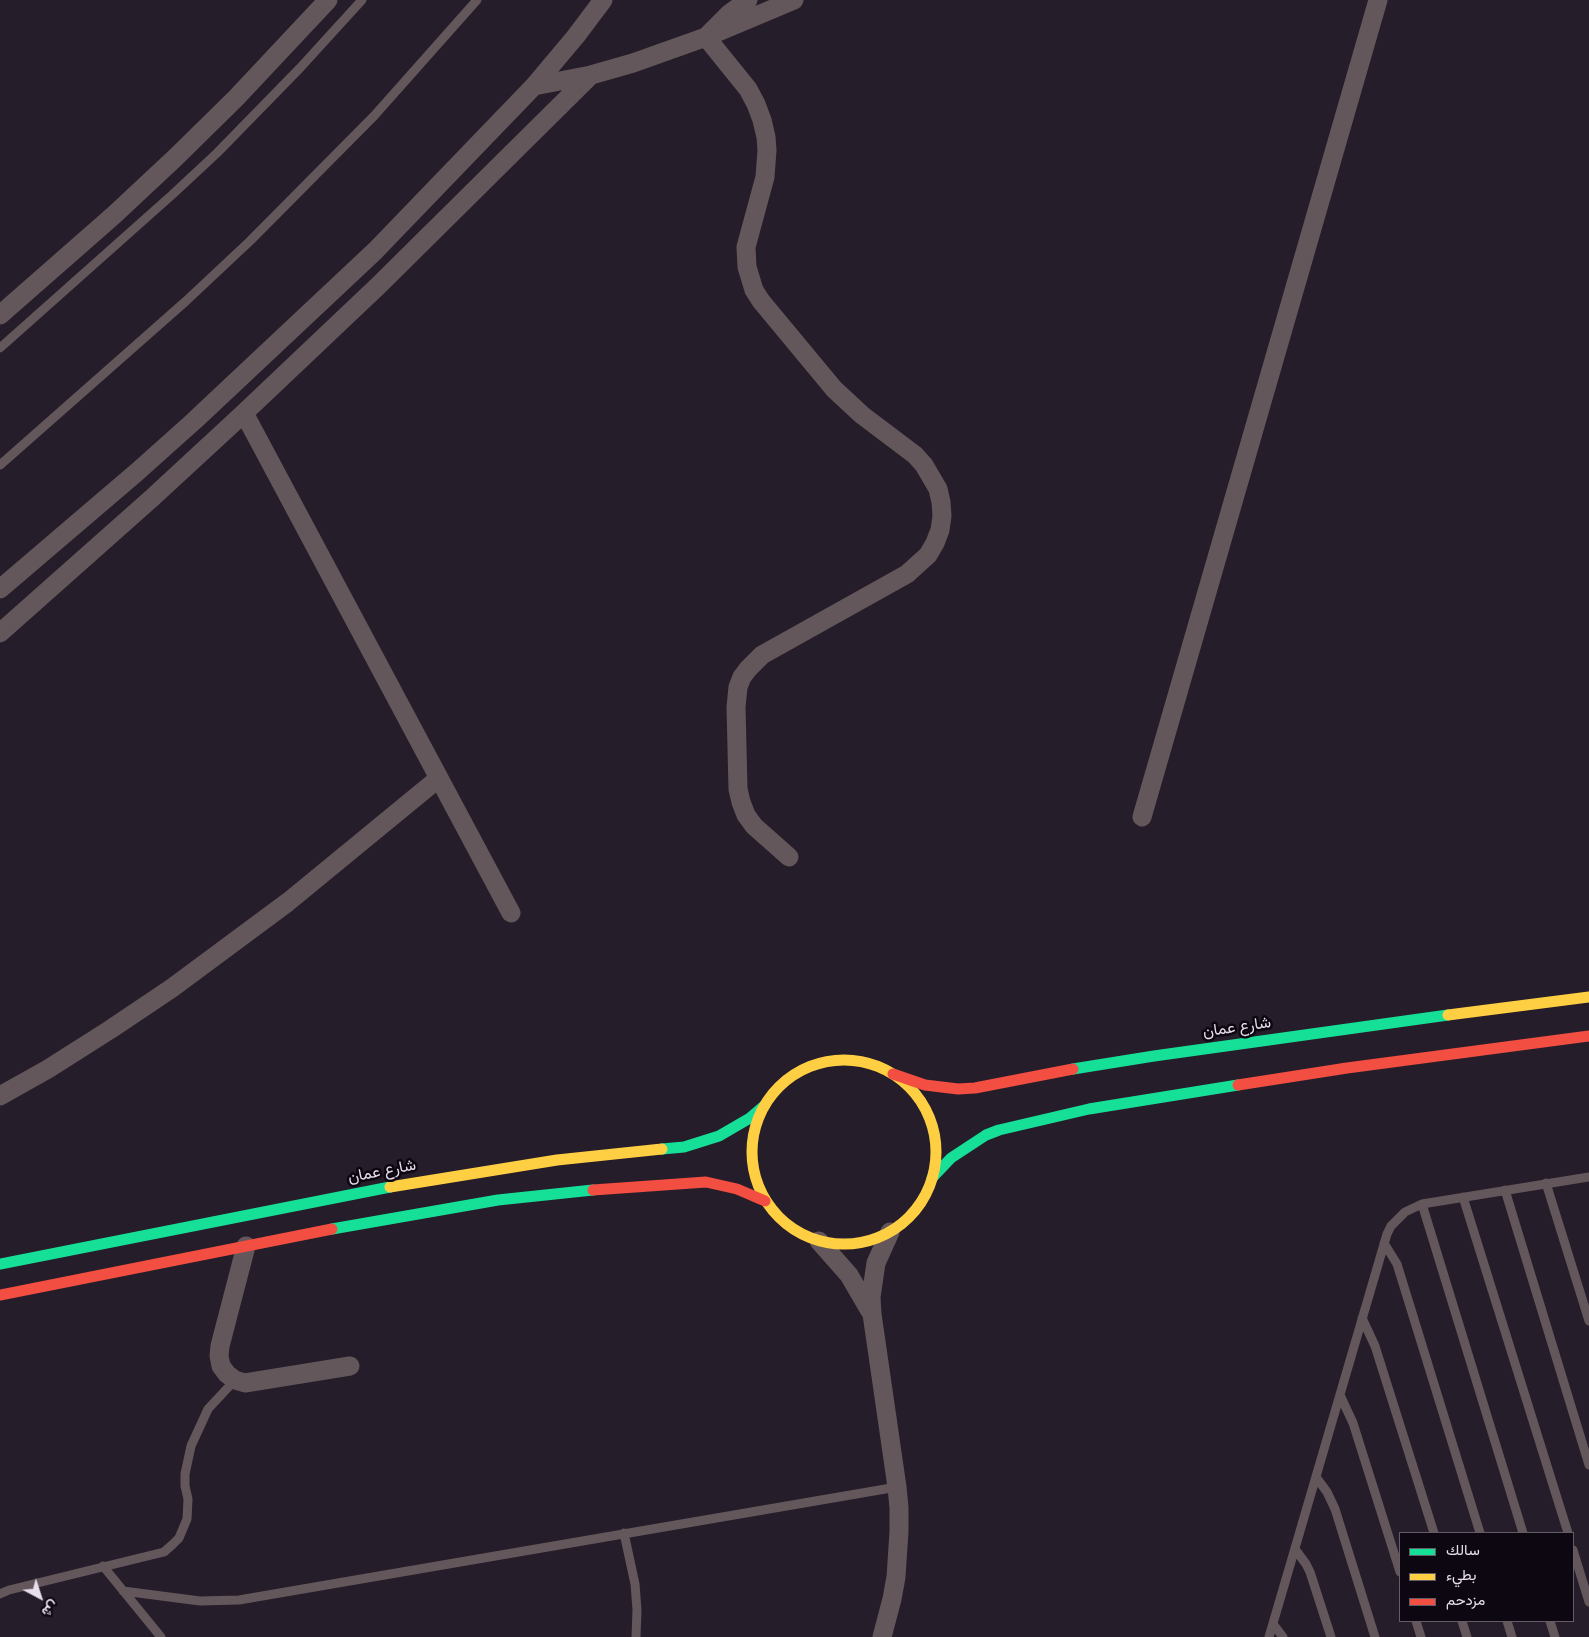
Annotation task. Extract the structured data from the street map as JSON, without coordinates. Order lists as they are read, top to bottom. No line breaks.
{"streets":{"main road":["شارع عمان"]},"legend":["سالك","بطيء","مزدحم"],"north":"bottom right"}
